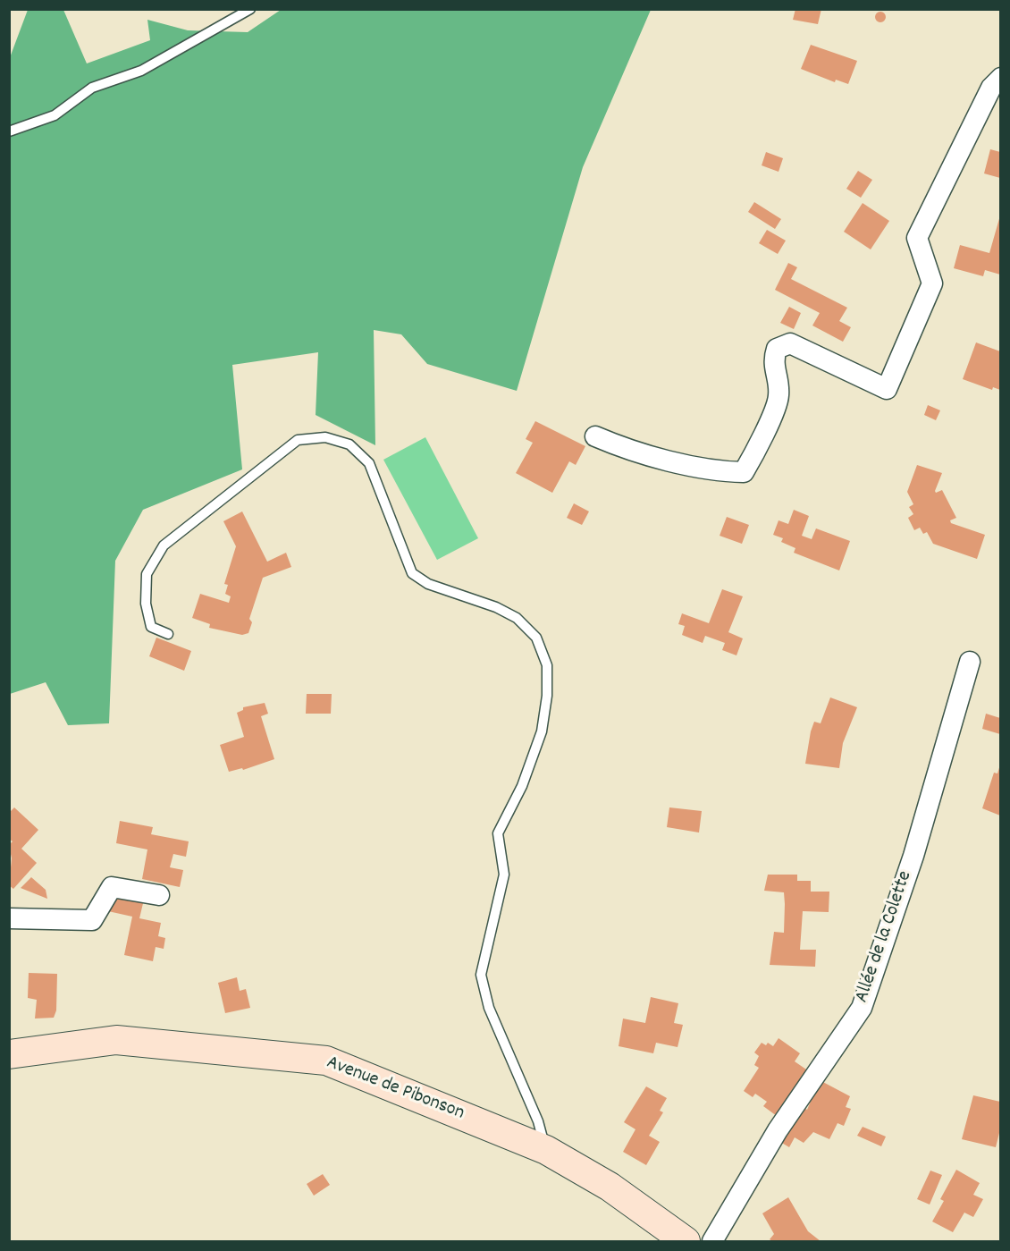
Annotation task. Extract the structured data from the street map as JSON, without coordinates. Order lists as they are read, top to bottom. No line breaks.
{"streets":{"street":["Allée de la Colette","Avenue de Pibonson"]}}
